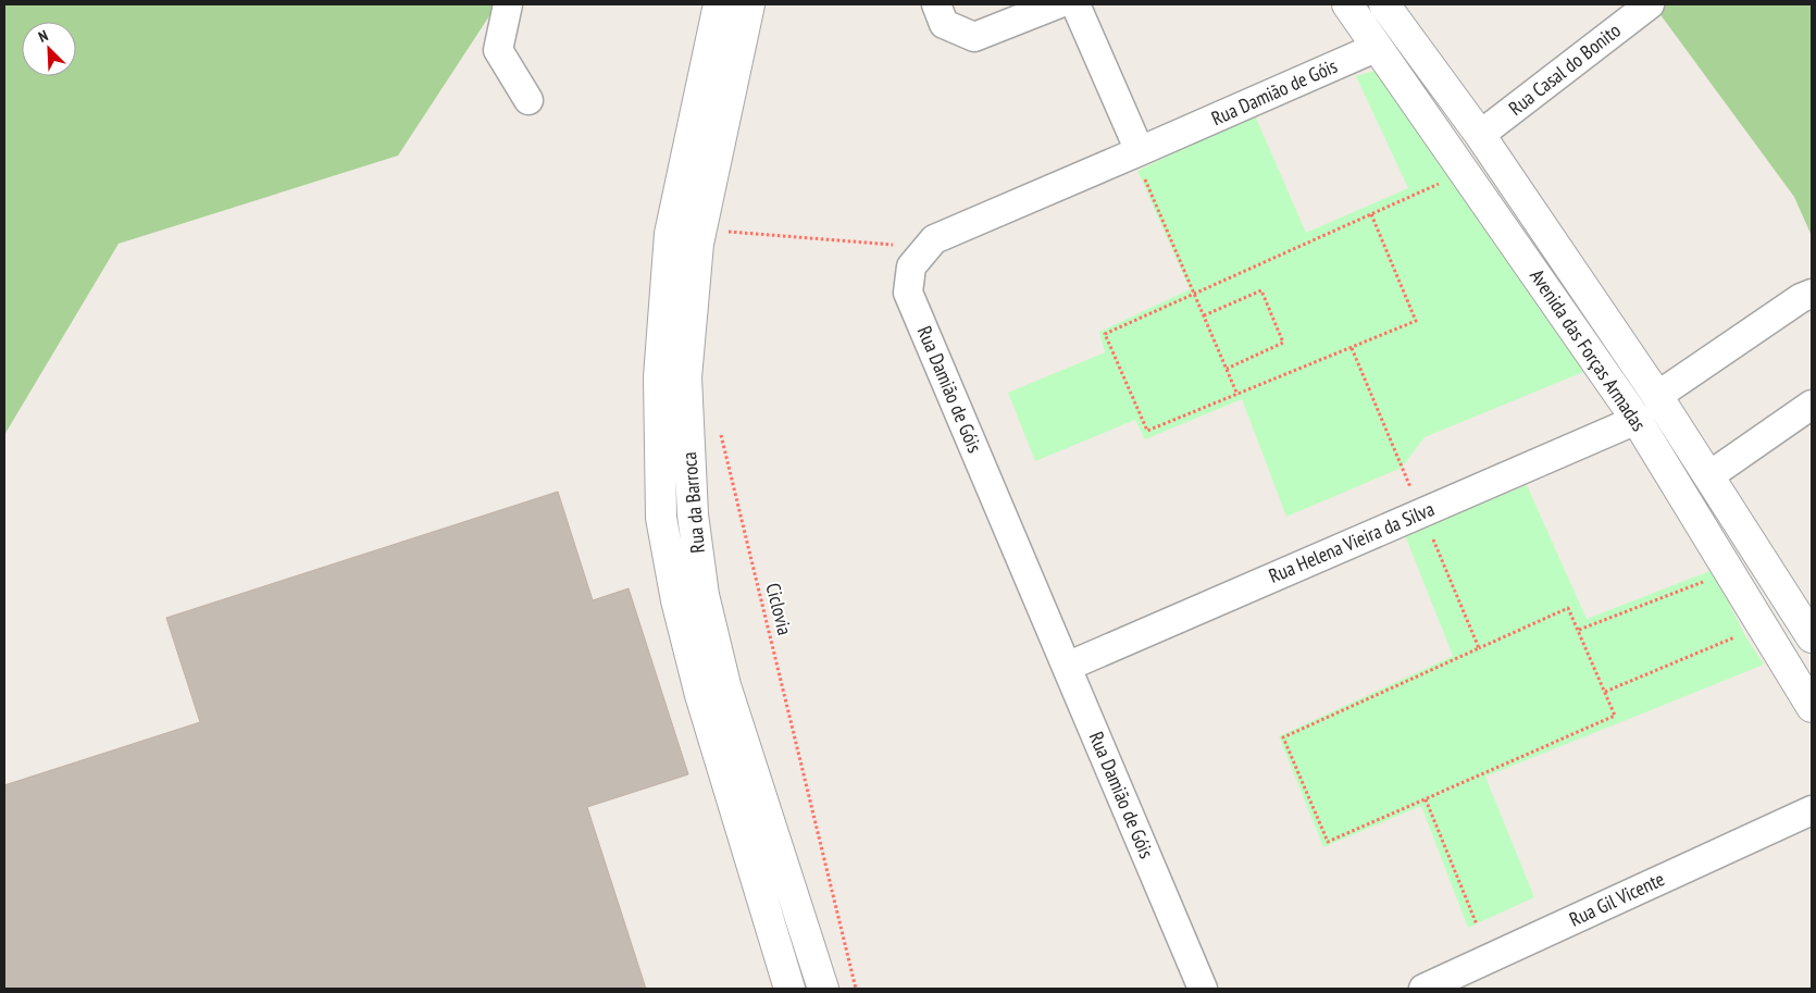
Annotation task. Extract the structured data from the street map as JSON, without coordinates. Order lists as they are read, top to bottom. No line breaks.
{"streets":{"street":["Rua Casal do Bonito","Rua Damião de Góis","Avenida das Forças Armadas","Rua da Barroca","Rua Helena Vieira da Silva","Rua Gil Vicente"],"path":["Ciclovia"]},"crossings":[["Rua Casal do Bonito","Avenida das Forças Armadas"],["Rua Damião de Góis","Avenida das Forças Armadas"],["Rua Damião de Góis","Rua Helena Vieira da Silva"],["Avenida das Forças Armadas","Rua Helena Vieira da Silva"]],"north":"top left"}
